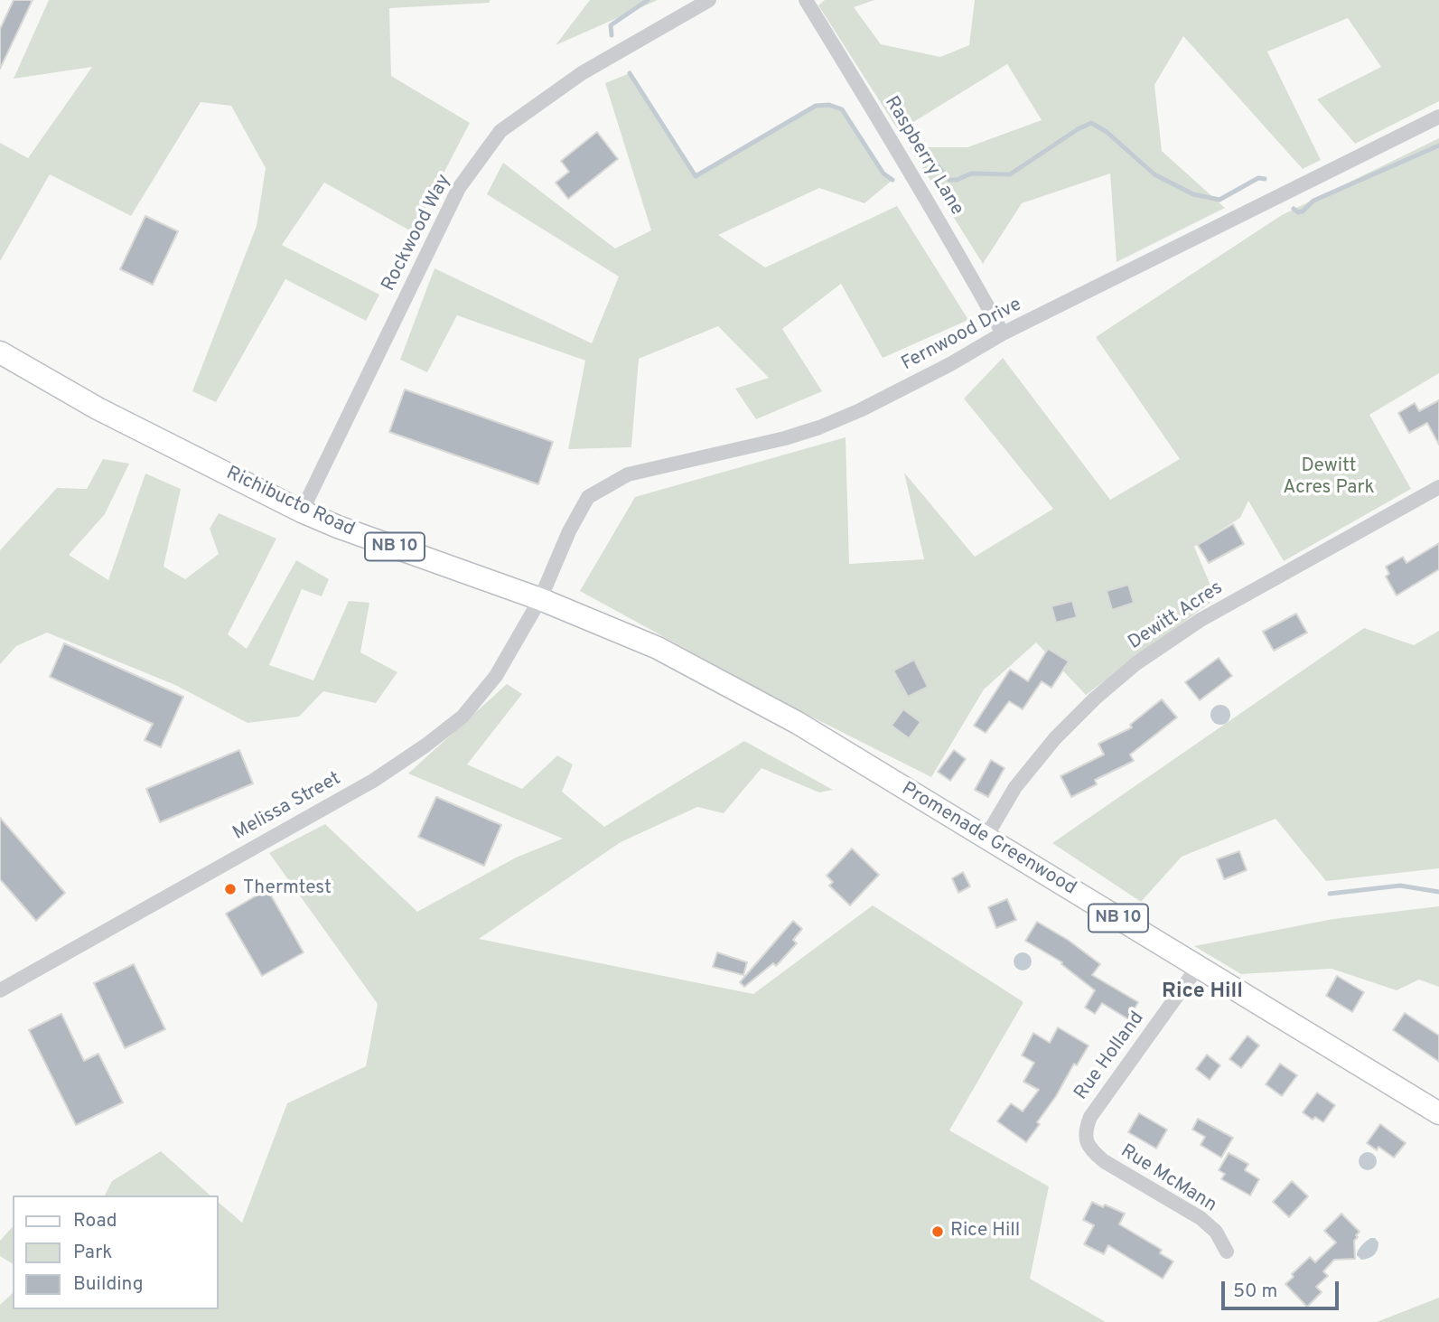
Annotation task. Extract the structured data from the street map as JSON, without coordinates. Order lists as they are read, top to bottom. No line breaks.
{"streets":{"main road":["Richibucto Road","NB 10","Promenade Greenwood"],"street":["Raspberry Lane","Rockwood Way","Fernwood Drive","Dewitt Acres","Melissa Street","Rue Holland","Rue McMann"]},"crossings":[["Raspberry Lane","Fernwood Drive"],["Rockwood Way","Richibucto Road"],["Fernwood Drive","Richibucto Road"],["Fernwood Drive","Melissa Street"],["Richibucto Road","Melissa Street"],["Richibucto Road","Promenade Greenwood"],["Dewitt Acres","Promenade Greenwood"],["Promenade Greenwood","Rue Holland"],["Rue Holland","Rue McMann"]],"districts":["Rice Hill"],"parks":["Dewitt Acres Park"],"places":["Thermtest","Rice Hill"],"legend":["Road","Park","Building"],"scale_bar":"50 m"}
